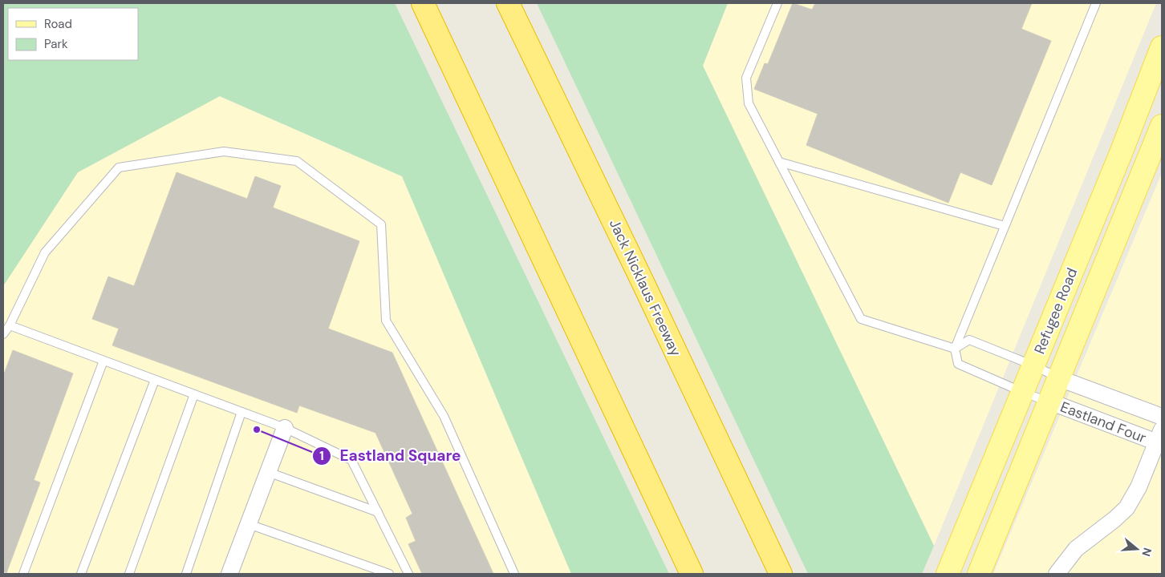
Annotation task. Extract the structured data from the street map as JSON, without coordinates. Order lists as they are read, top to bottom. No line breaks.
{"streets":{"highway":["Jack Nicklaus Freeway"],"main road":["Refugee Road"],"street":["Eastland Four"]},"crossings":[["Refugee Road","Eastland Four"]],"places":["Eastland Square"],"legend":["Road","Park"],"north":"right"}
